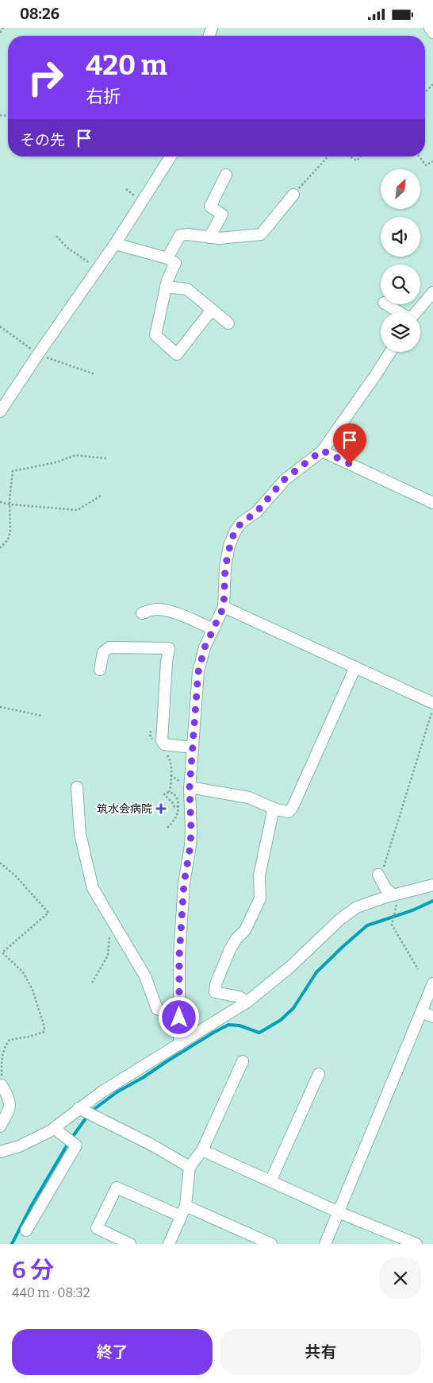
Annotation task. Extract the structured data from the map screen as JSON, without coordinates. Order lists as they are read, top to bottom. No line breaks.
{"places":{"health":["筑水会病院"]},"north":"top right","page":{"status":"08:26","turn":["420 m","右折"],"then":"その先","heading":["6 分","440 m · 08:32"],"buttons":["終了","共有"]}}
